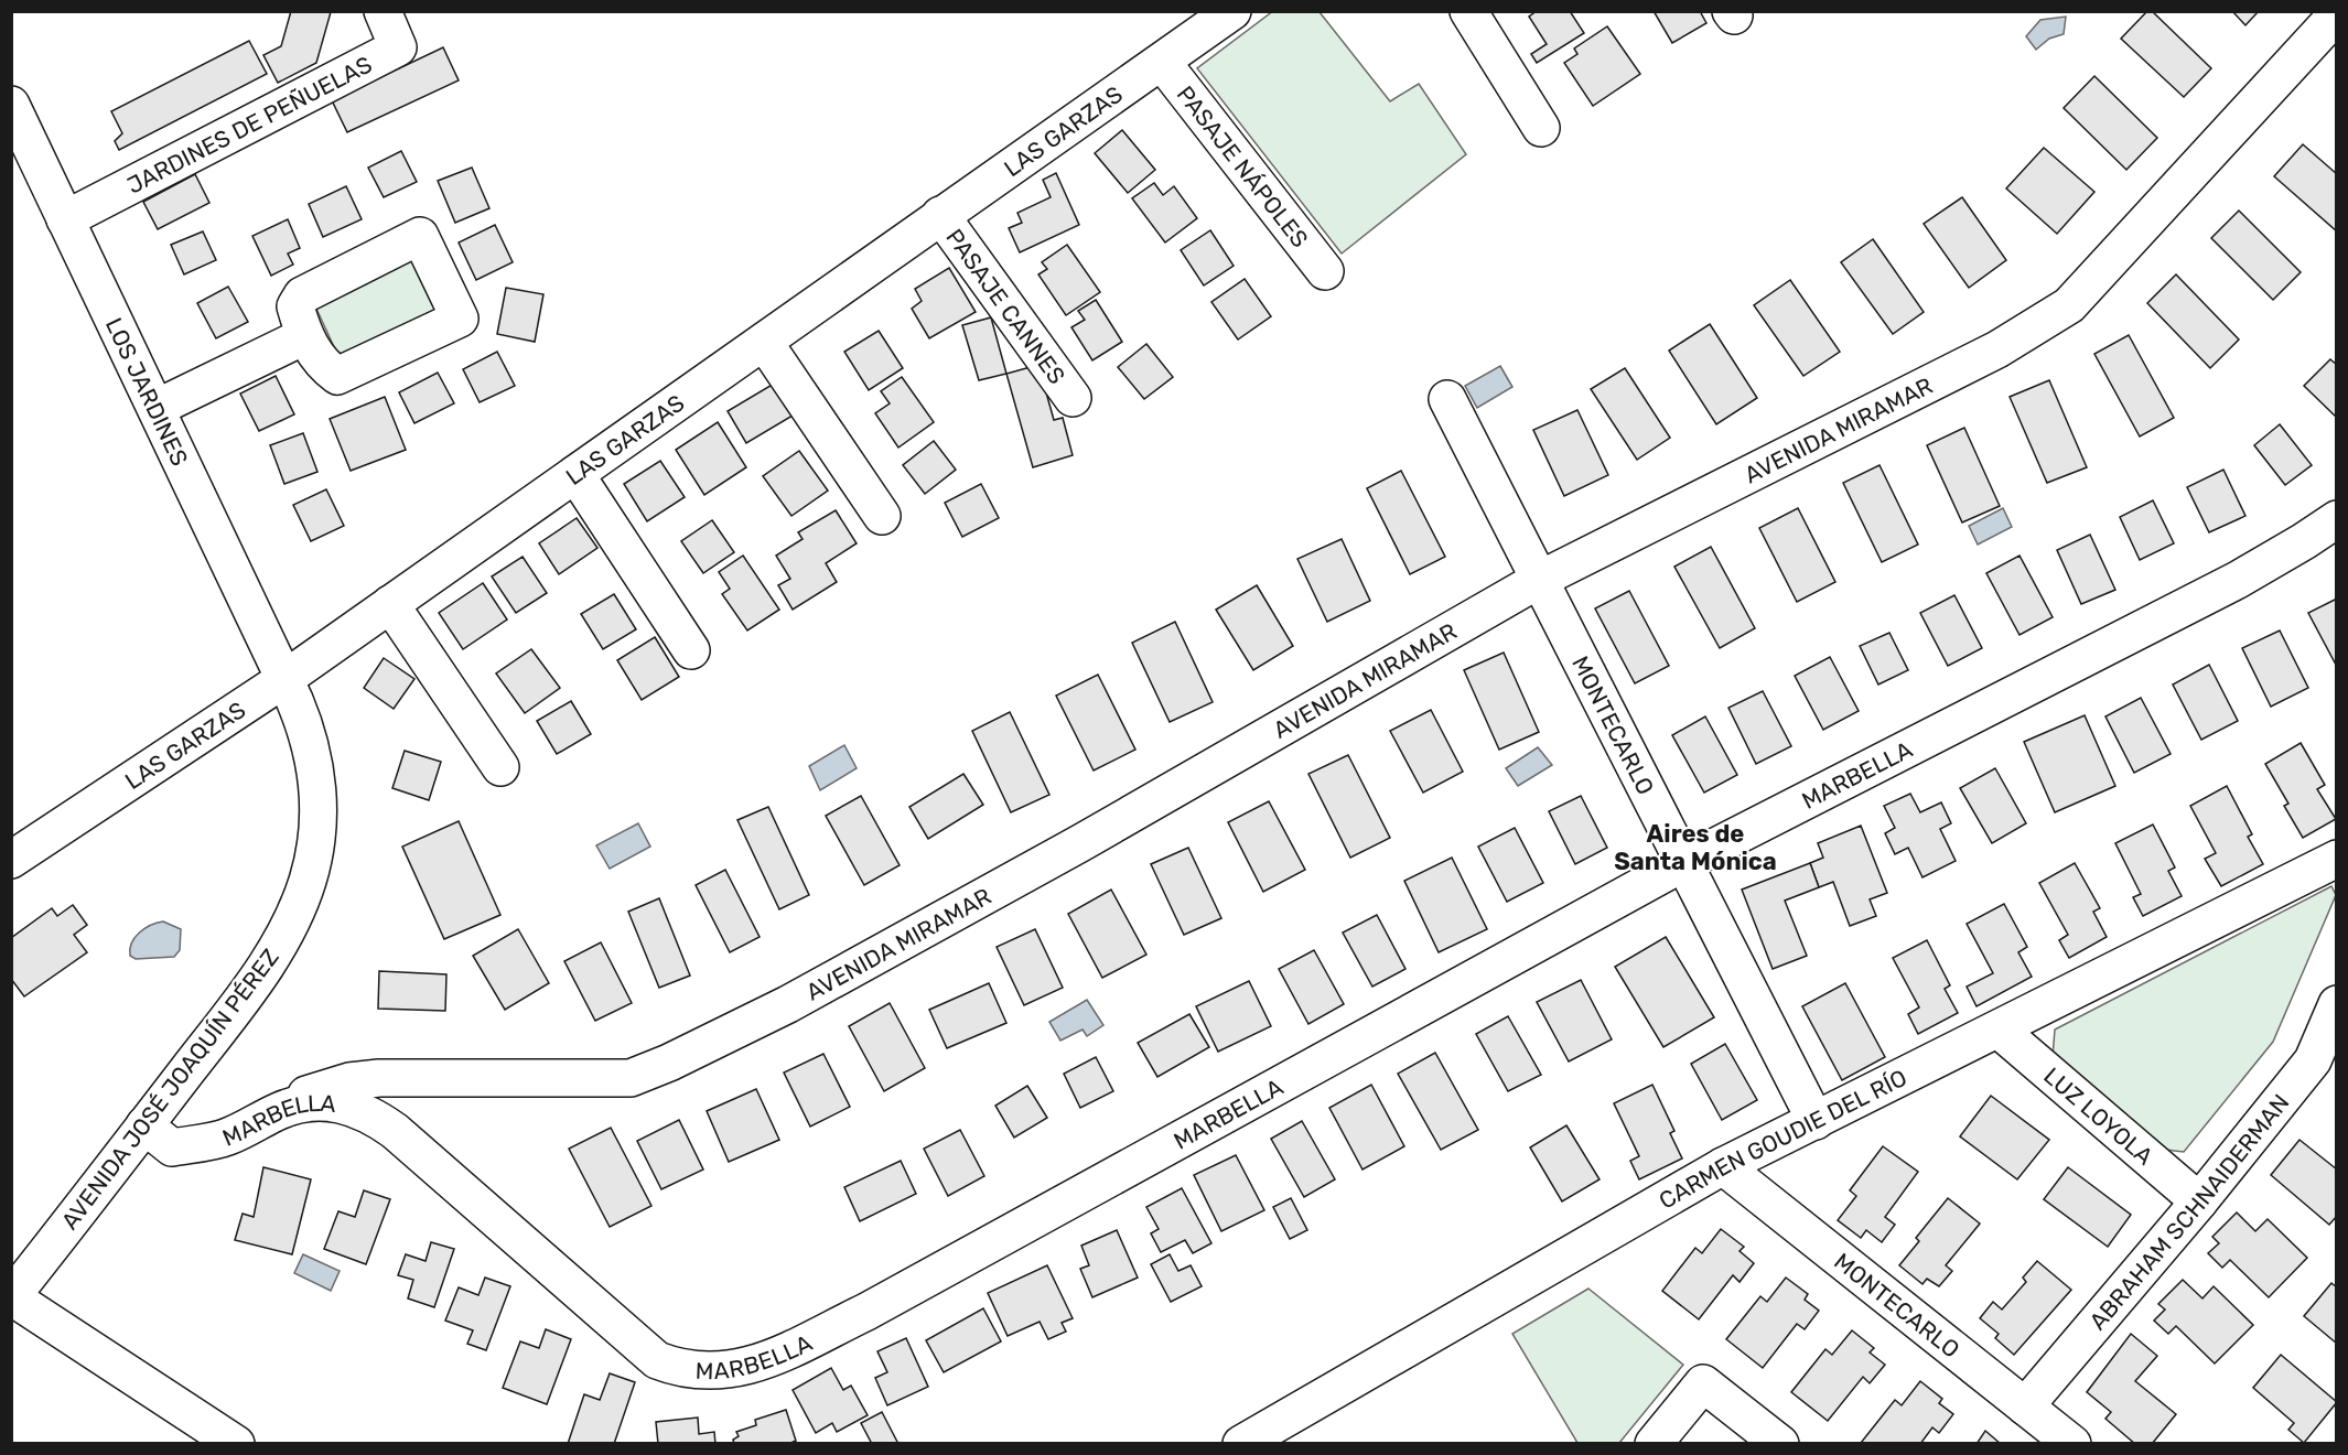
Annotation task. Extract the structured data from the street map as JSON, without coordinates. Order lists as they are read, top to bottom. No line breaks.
{"streets":{"street":["JARDINES DE PEÑUELAS","LAS GARZAS","PASAJE NÁPOLES","PASAJE CANNES","LOS JARDINES","AVENIDA MIRAMAR","MONTECARLO","MARBELLA","AVENIDA JOSÉ JOAQUÍN PÉREZ","LUZ LOYOLA","CARMEN GOUDIE DEL RÍO","ABRAHAM SCHNAIDERMAN"]},"crossings":[["JARDINES DE PEÑUELAS","LOS JARDINES"],["LAS GARZAS","PASAJE NÁPOLES"],["LAS GARZAS","PASAJE CANNES"],["LAS GARZAS","LOS JARDINES"],["LAS GARZAS","AVENIDA JOSÉ JOAQUÍN PÉREZ"],["LOS JARDINES","AVENIDA JOSÉ JOAQUÍN PÉREZ"],["AVENIDA MIRAMAR","MONTECARLO"],["AVENIDA MIRAMAR","MARBELLA"],["MONTECARLO","MARBELLA"],["MONTECARLO","CARMEN GOUDIE DEL RÍO"],["MONTECARLO","ABRAHAM SCHNAIDERMAN"],["MARBELLA","AVENIDA JOSÉ JOAQUÍN PÉREZ"],["LUZ LOYOLA","CARMEN GOUDIE DEL RÍO"],["LUZ LOYOLA","ABRAHAM SCHNAIDERMAN"]],"districts":["Aires de Santa Mónica"]}
